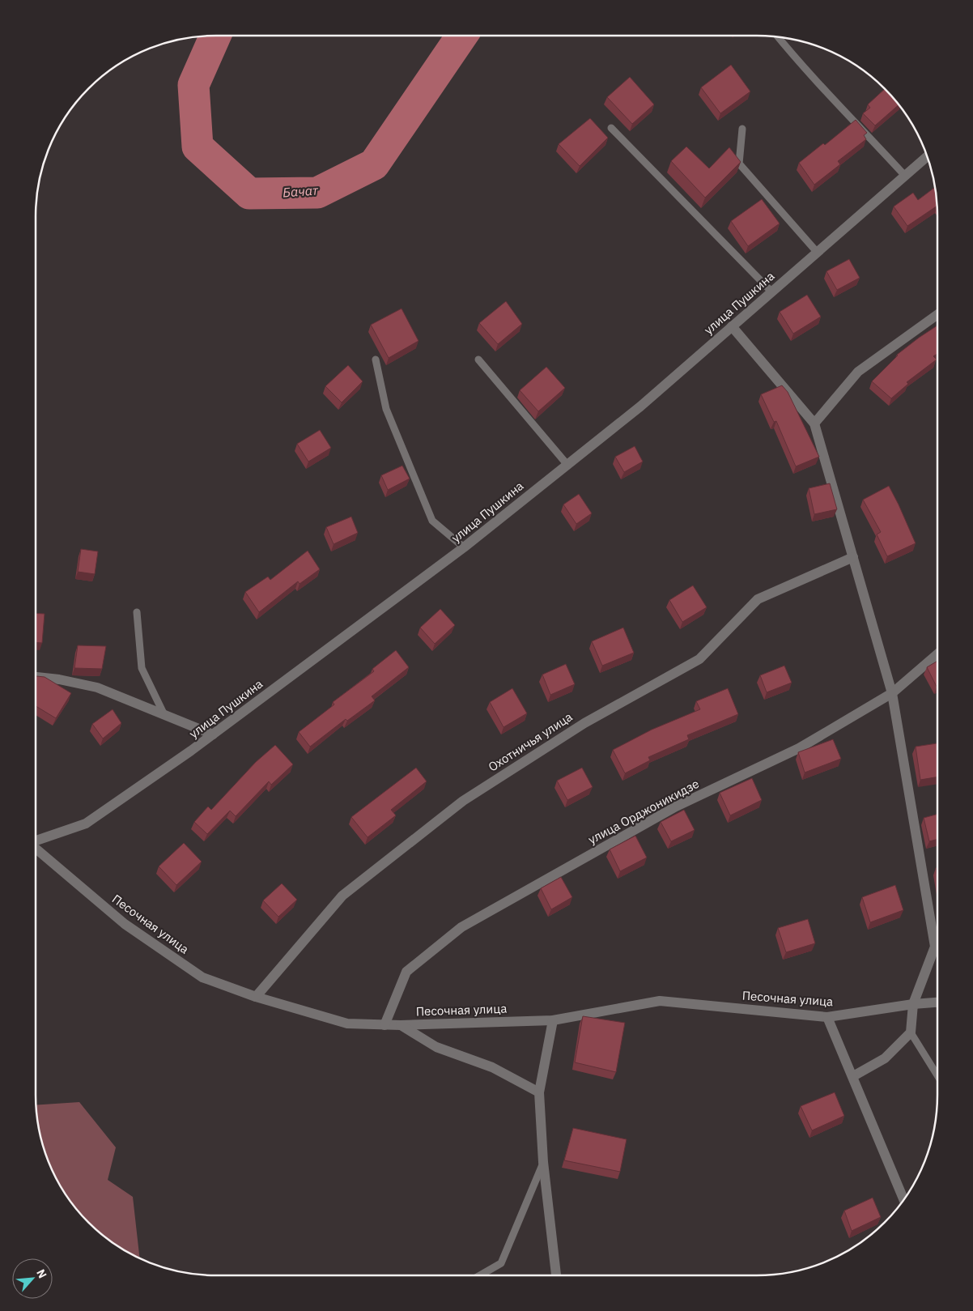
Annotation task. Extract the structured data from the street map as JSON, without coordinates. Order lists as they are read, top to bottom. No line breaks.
{"streets":{"street":["улица Пушкина","Охотничья улица","улица Орджоникидзе","Песочная улица"]},"crossings":[["Охотничья улица","Песочная улица"],["улица Орджоникидзе","Песочная улица"]],"water":["Бачат"],"north":"top right"}
